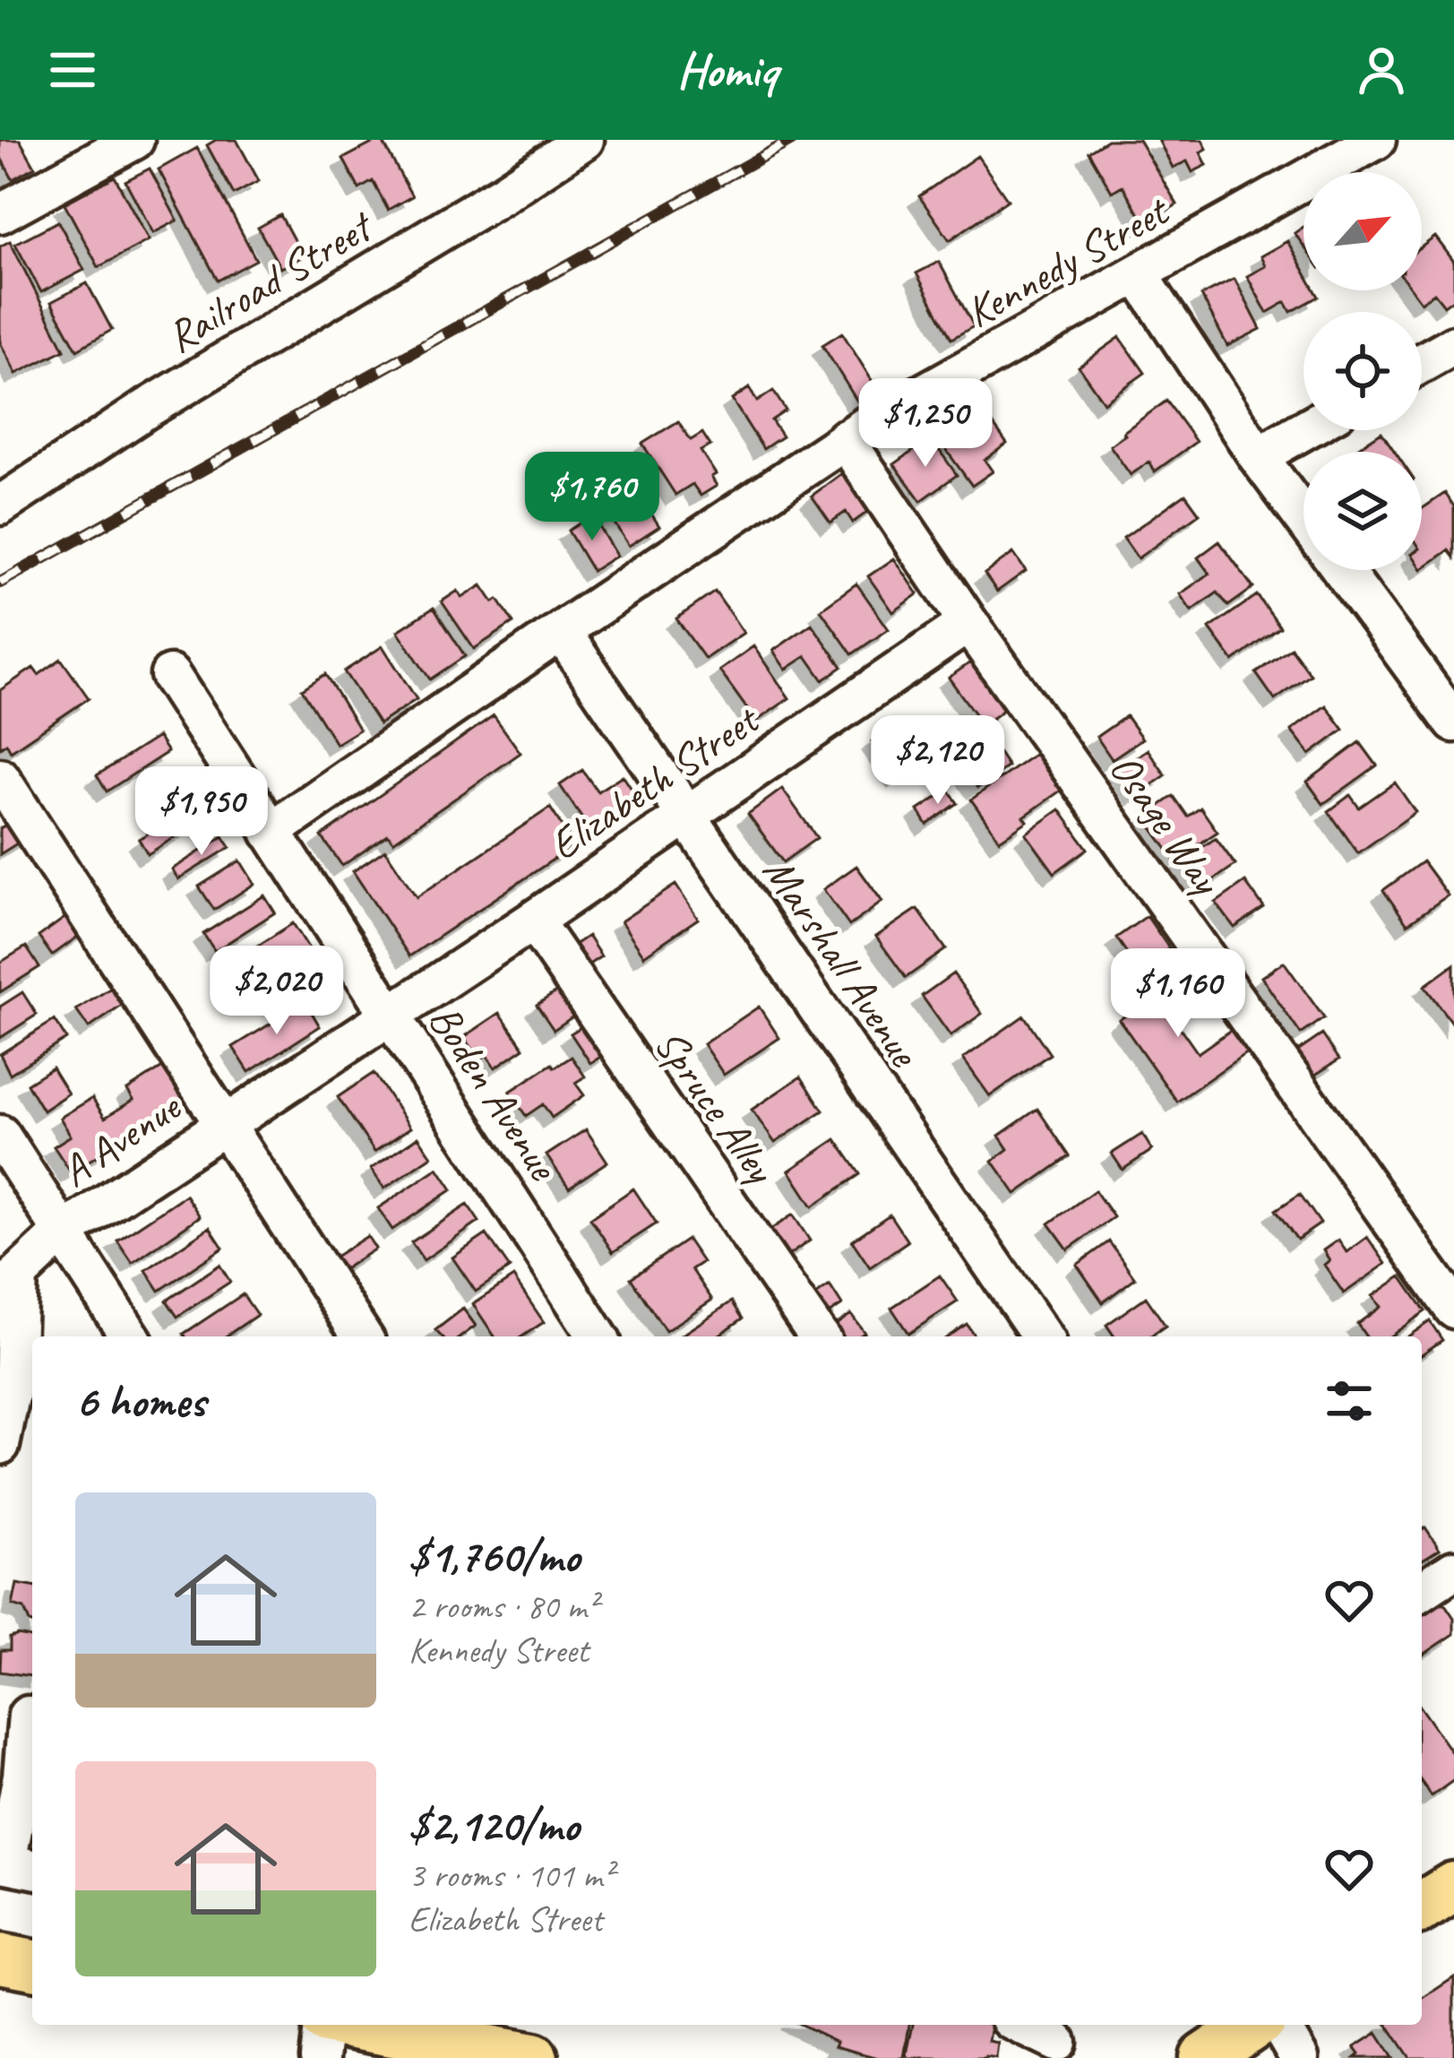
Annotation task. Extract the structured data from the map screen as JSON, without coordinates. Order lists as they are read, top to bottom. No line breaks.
{"streets":{"street":["Kennedy Street","Railroad Street","Elizabeth Street","Osage Way","Marshall Avenue","Boden Avenue","Spruce Alley","A Avenue"]},"crossings":[["Kennedy Street","Osage Way"],["Kennedy Street","Marshall Avenue"],["Kennedy Street","Boden Avenue"],["Elizabeth Street","Osage Way"],["Elizabeth Street","Marshall Avenue"],["Elizabeth Street","Boden Avenue"],["Elizabeth Street","Spruce Alley"],["Elizabeth Street","A Avenue"],["Boden Avenue","A Avenue"]],"north":"top right","page":{"header":"Homiq","price":["$1,250","$1,760","$2,120","$1,950","$2,020","$1,160"],"heading":"6 homes","list":[{"name":"$1,760/mo","note":"2 rooms · 80 m² · Kennedy Street"},{"name":"$2,120/mo","note":"3 rooms · 101 m² · Elizabeth Street"}]}}
